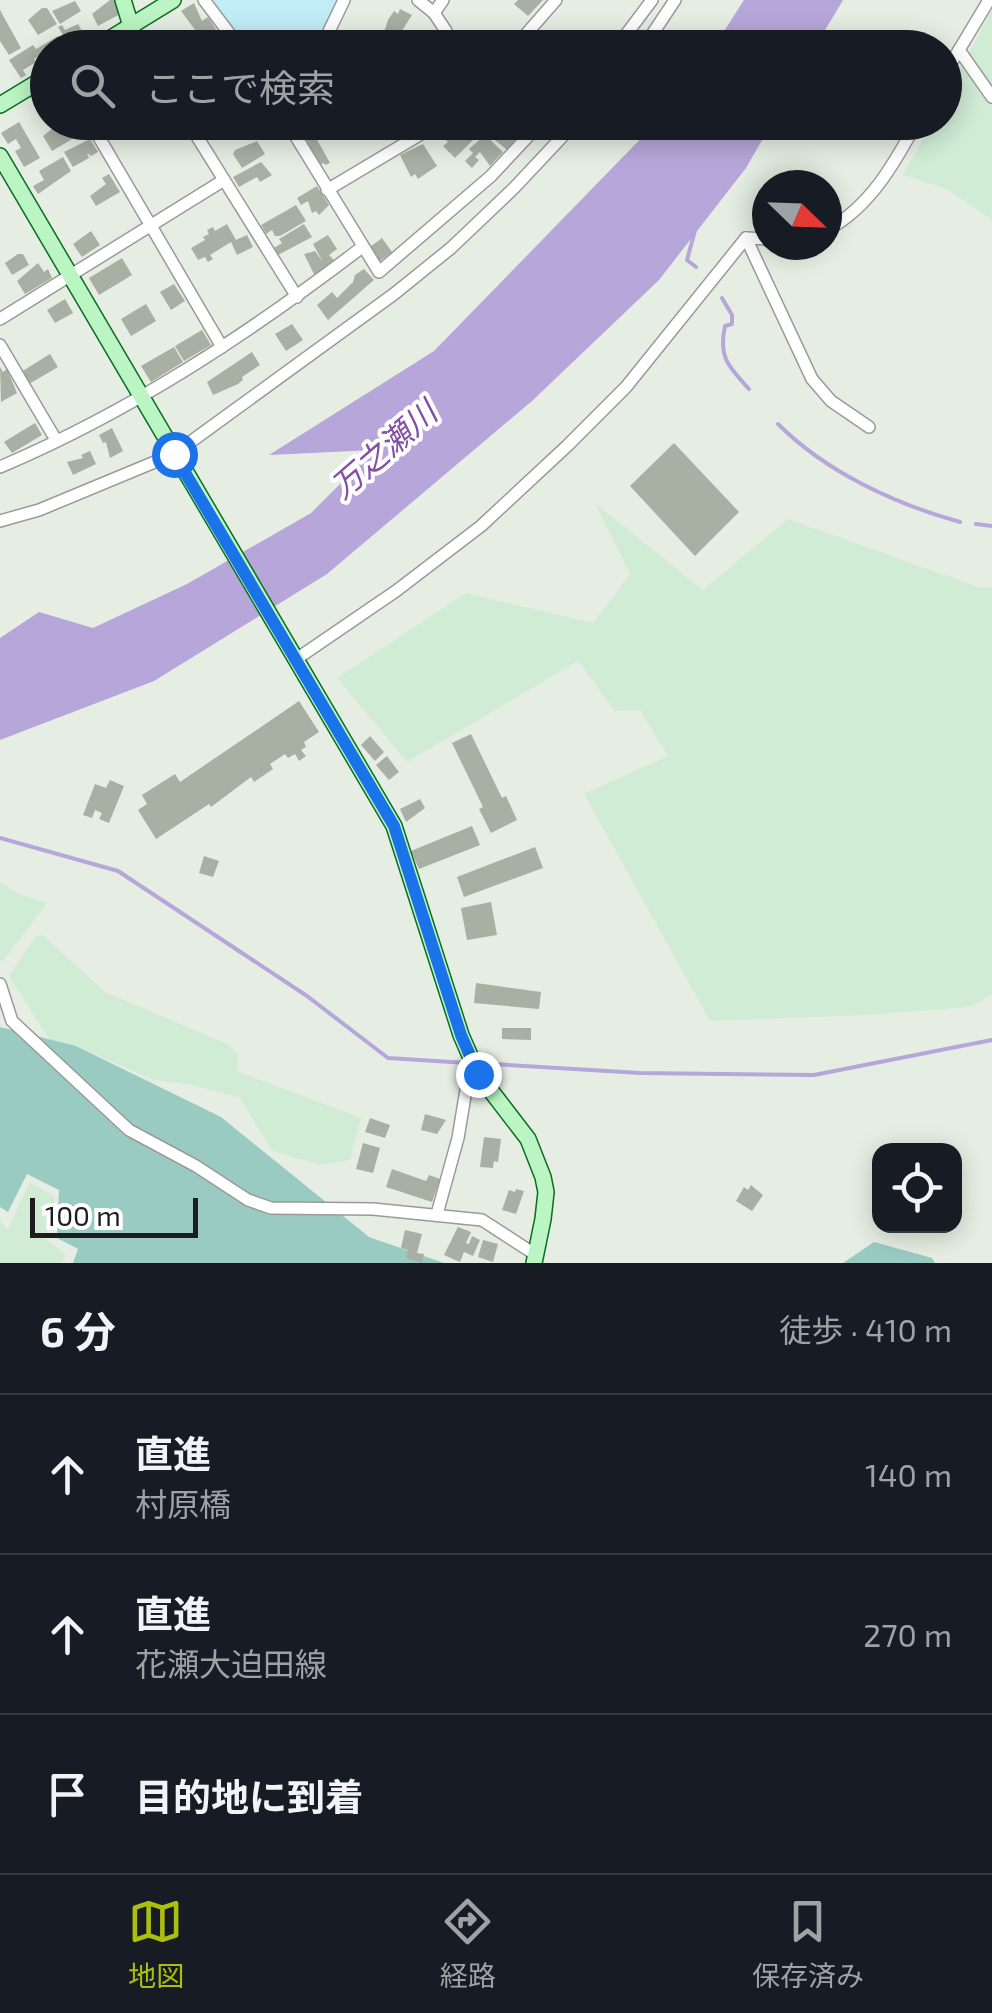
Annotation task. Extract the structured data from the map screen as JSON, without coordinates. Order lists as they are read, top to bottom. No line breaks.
{"water":["万之瀬川"],"scale_bar":"100 m","north":"bottom right","page":{"search":"ここで検索","scale":"100 m","heading":["6 分","徒歩 · 410 m"],"list":[["直進","村原橋","140 m"],["直進","花瀬大迫田線","270 m"],"目的地に到着"],"nav":["地図","経路","保存済み"]}}
